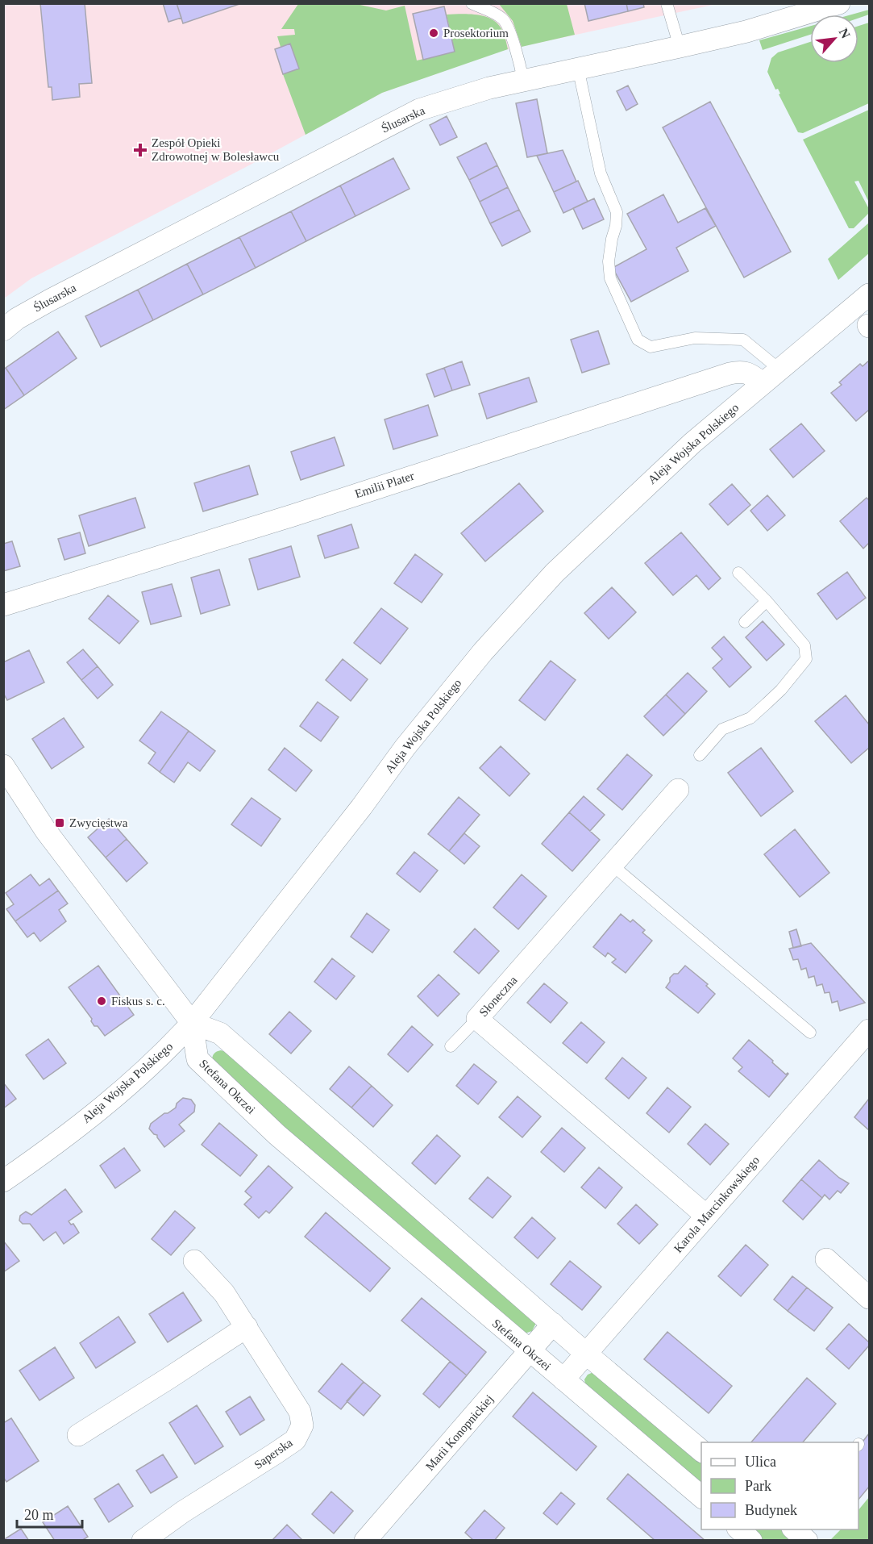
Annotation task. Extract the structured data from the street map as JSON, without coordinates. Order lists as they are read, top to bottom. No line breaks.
{"streets":{"street":["Ślusarska","Aleja Wojska Polskiego","Emilii Plater","Słoneczna","Stefana Okrzei","Karola Marcinkowskiego","Marii Konopnickiej","Saperska"]},"crossings":[["Aleja Wojska Polskiego","Emilii Plater"],["Aleja Wojska Polskiego","Stefana Okrzei"],["Słoneczna","Karola Marcinkowskiego"],["Stefana Okrzei","Karola Marcinkowskiego"],["Stefana Okrzei","Marii Konopnickiej"]],"places":{"other":["Prosektorium","Fiskus s. c."],"health":["Zespół Opieki Zdrowotnej w Bolesławcu"],"transit":["Zwycięstwa"]},"legend":["Ulica","Park","Budynek"],"scale_bar":"20 m","north":"top right"}
